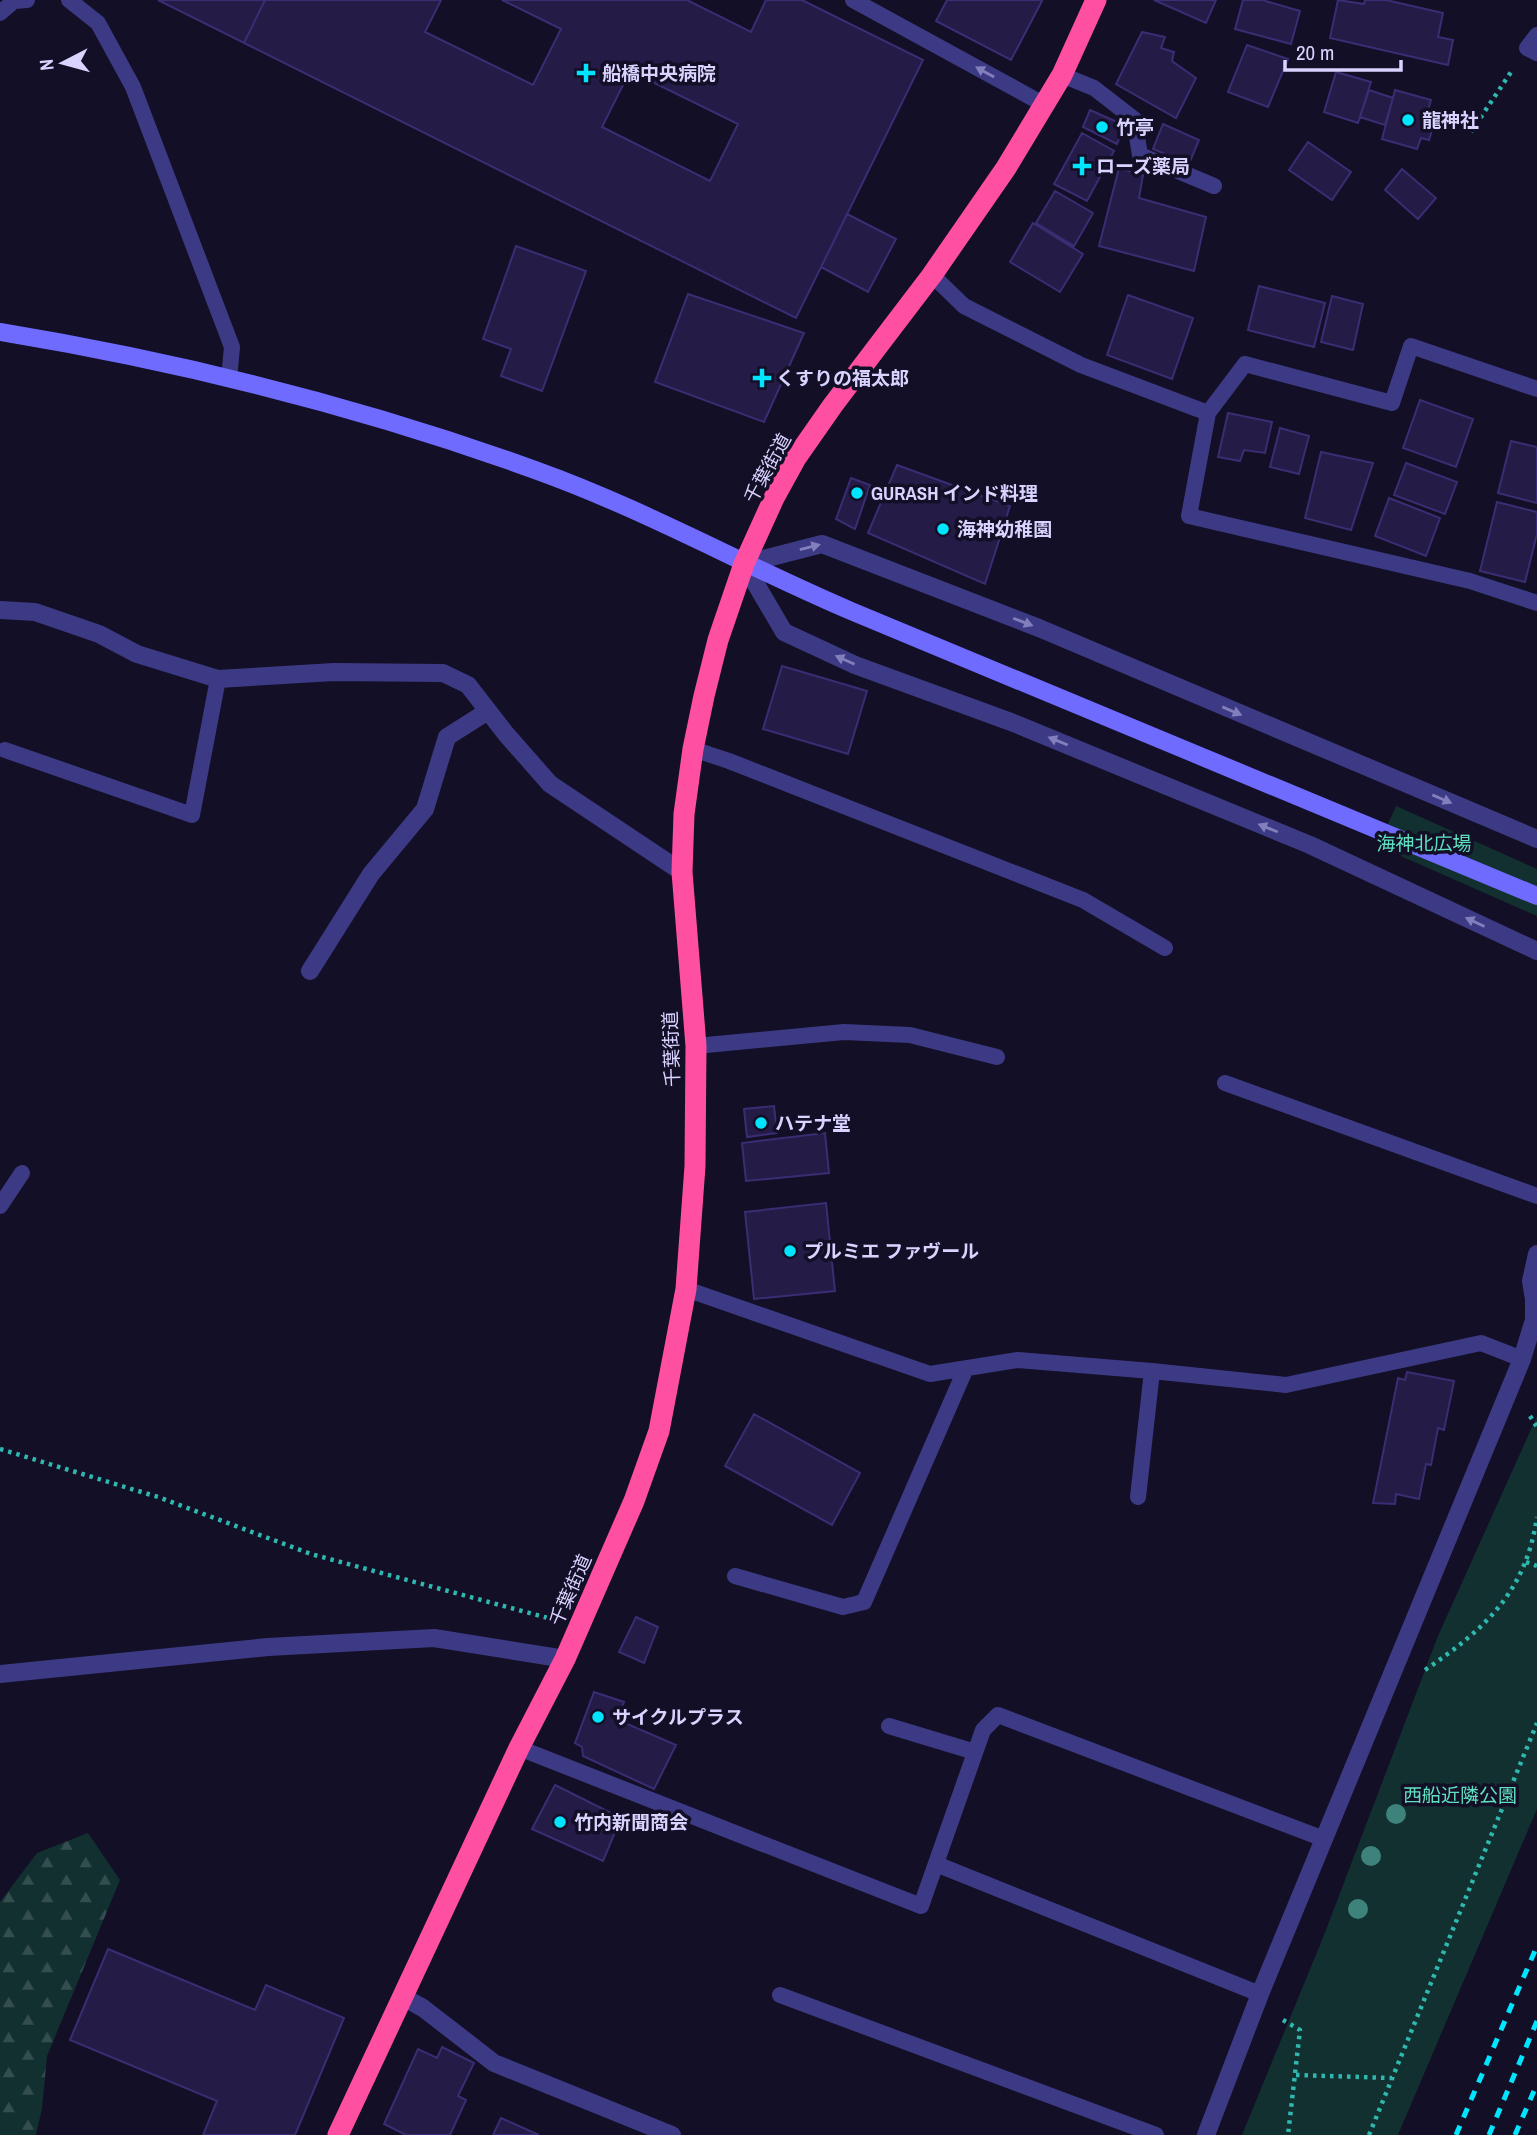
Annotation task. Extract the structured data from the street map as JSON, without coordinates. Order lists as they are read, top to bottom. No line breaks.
{"streets":{"highway":["千葉街道"]},"parks":["海神北広場","西船近隣公園"],"places":{"health":["船橋中央病院","ローズ薬局","くすりの福太郎"],"other":["龍神社","竹亭","GURASH インド料理","海神幼稚園","ハテナ堂","プルミエ ファヴール","サイクルプラス","竹内新聞商会"]},"scale_bar":"20 m","north":"left"}
